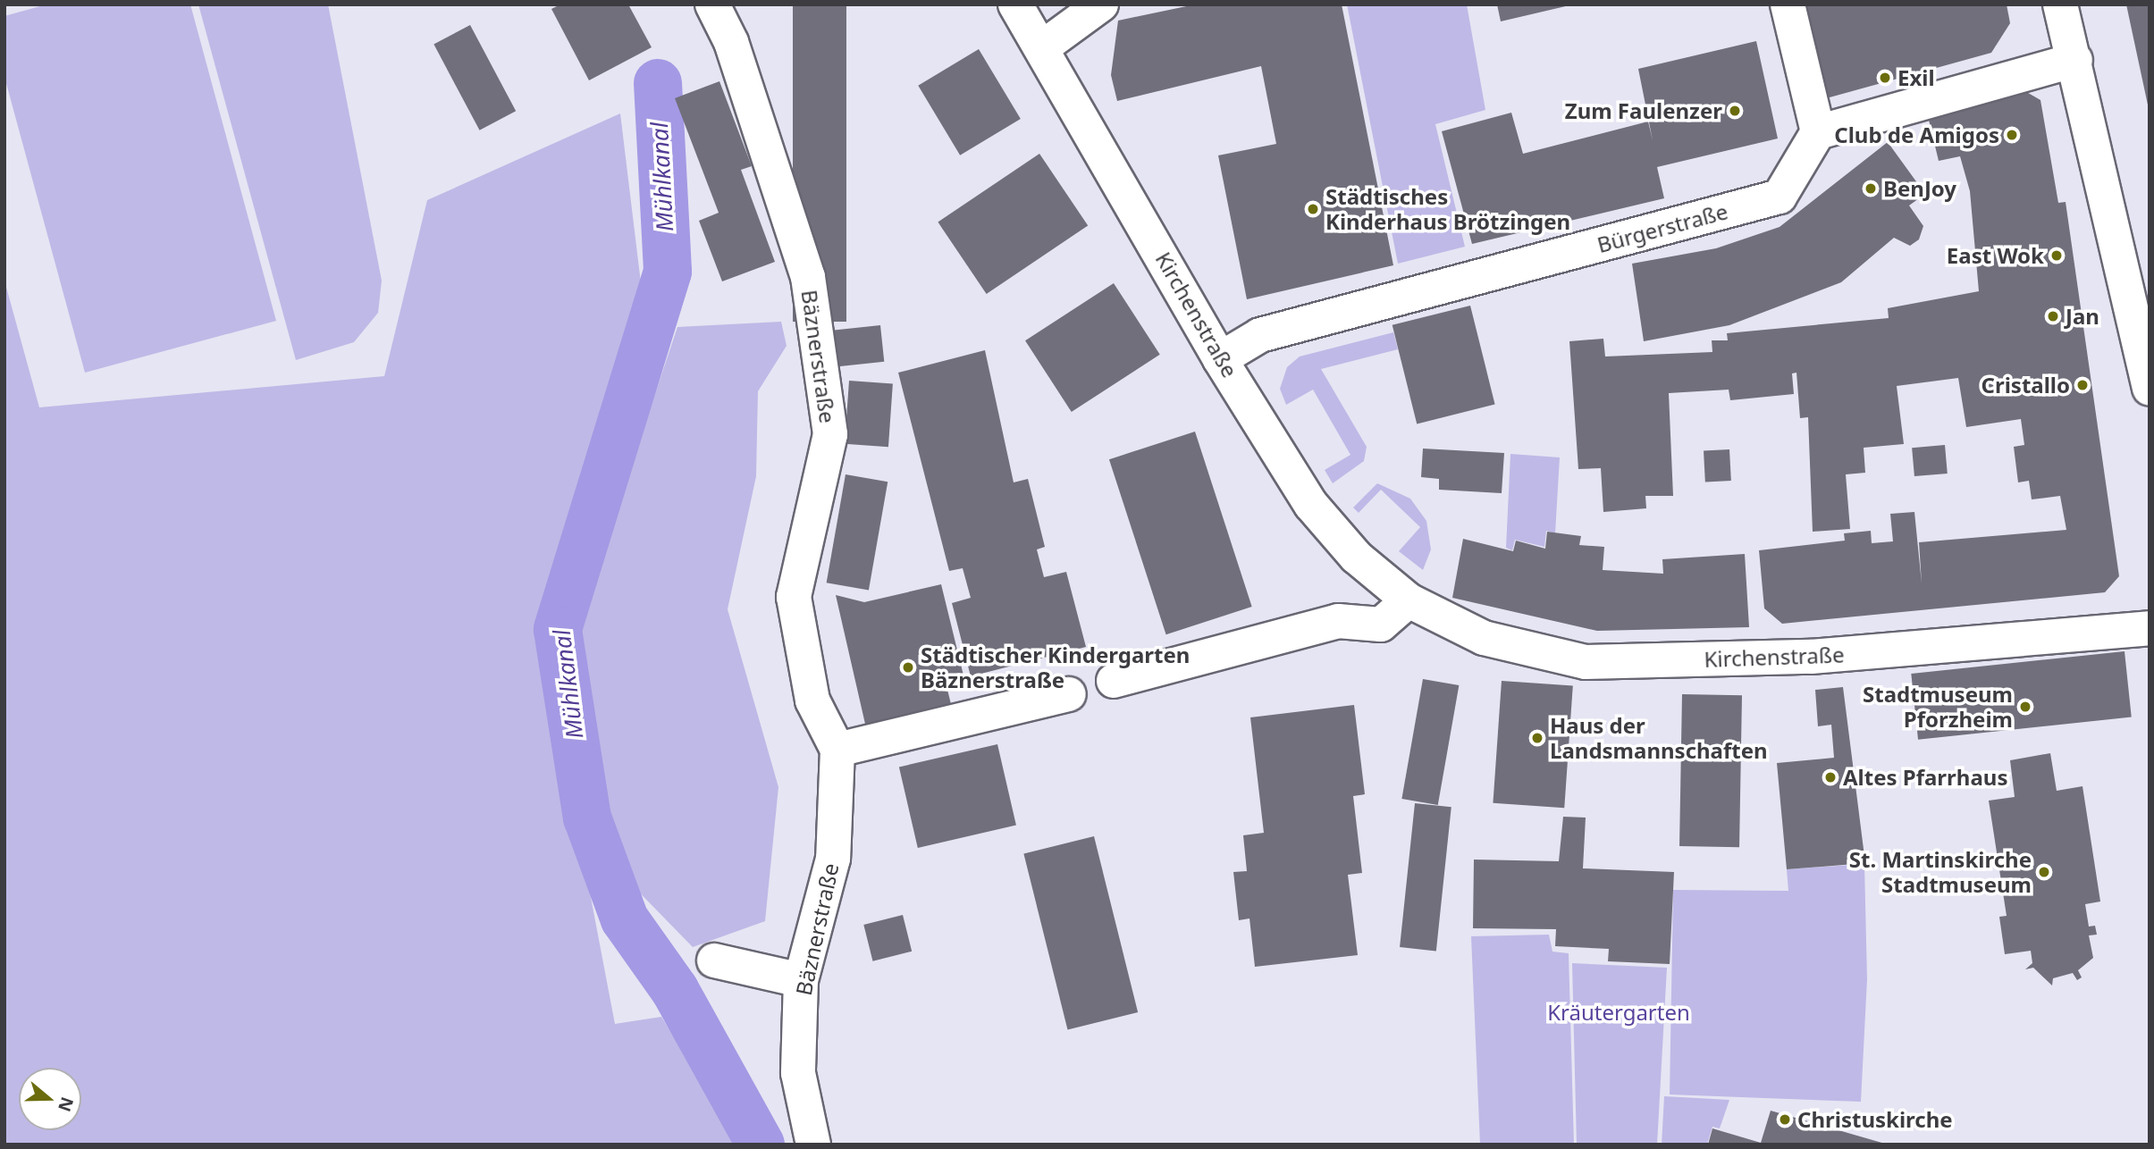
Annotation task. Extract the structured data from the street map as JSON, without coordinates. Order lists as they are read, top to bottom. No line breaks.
{"streets":{"street":["Bürgerstraße","Kirchenstraße","Bäznerstraße"]},"crossings":[["Bürgerstraße","Kirchenstraße"]],"water":["Mühlkanal"],"parks":["Kräutergarten"],"places":["Exil","Zum Faulenzer","Club de Amigos","BenJoy","Städtisches Kinderhaus Brötzingen","East Wok","Jan","Cristallo","Städtischer Kindergarten Bäznerstraße","Stadtmuseum Pforzheim","Haus der Landsmannschaften","Altes Pfarrhaus","St. Martinskirche Stadtmuseum","Christuskirche"],"north":"right"}
